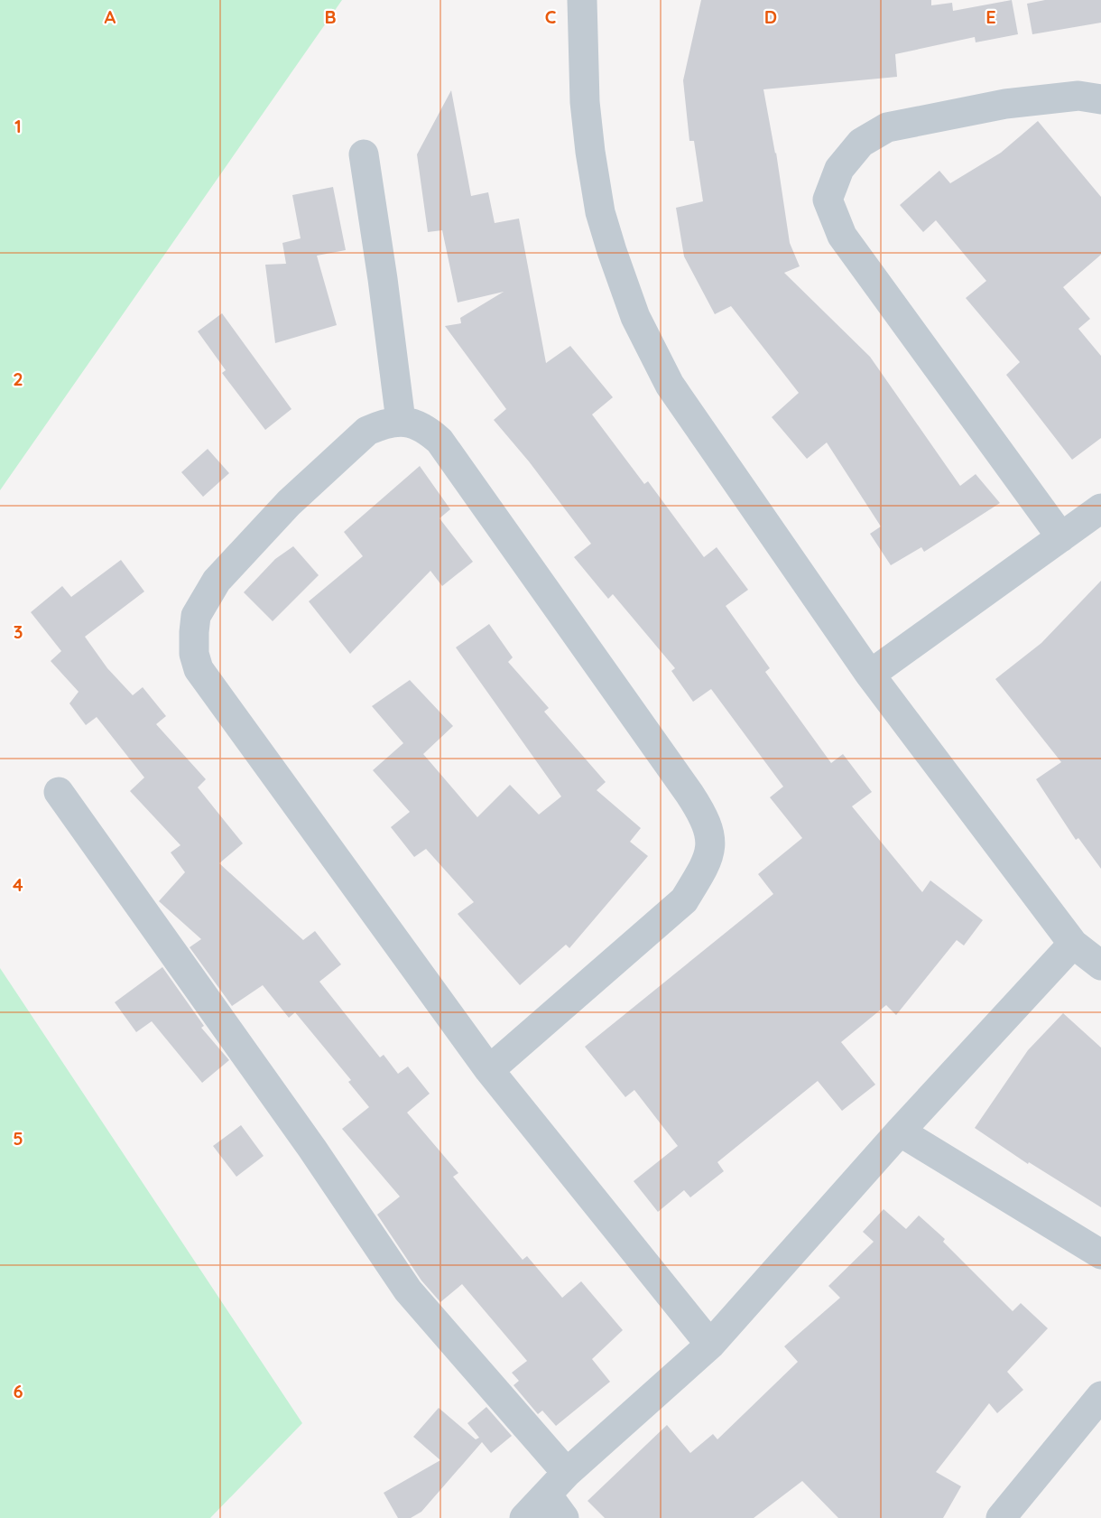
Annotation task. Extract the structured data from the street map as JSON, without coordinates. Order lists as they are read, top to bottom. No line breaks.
{"grid":{"columns":["A","B","C","D","E"],"rows":["1","2","3","4","5","6"]}}
